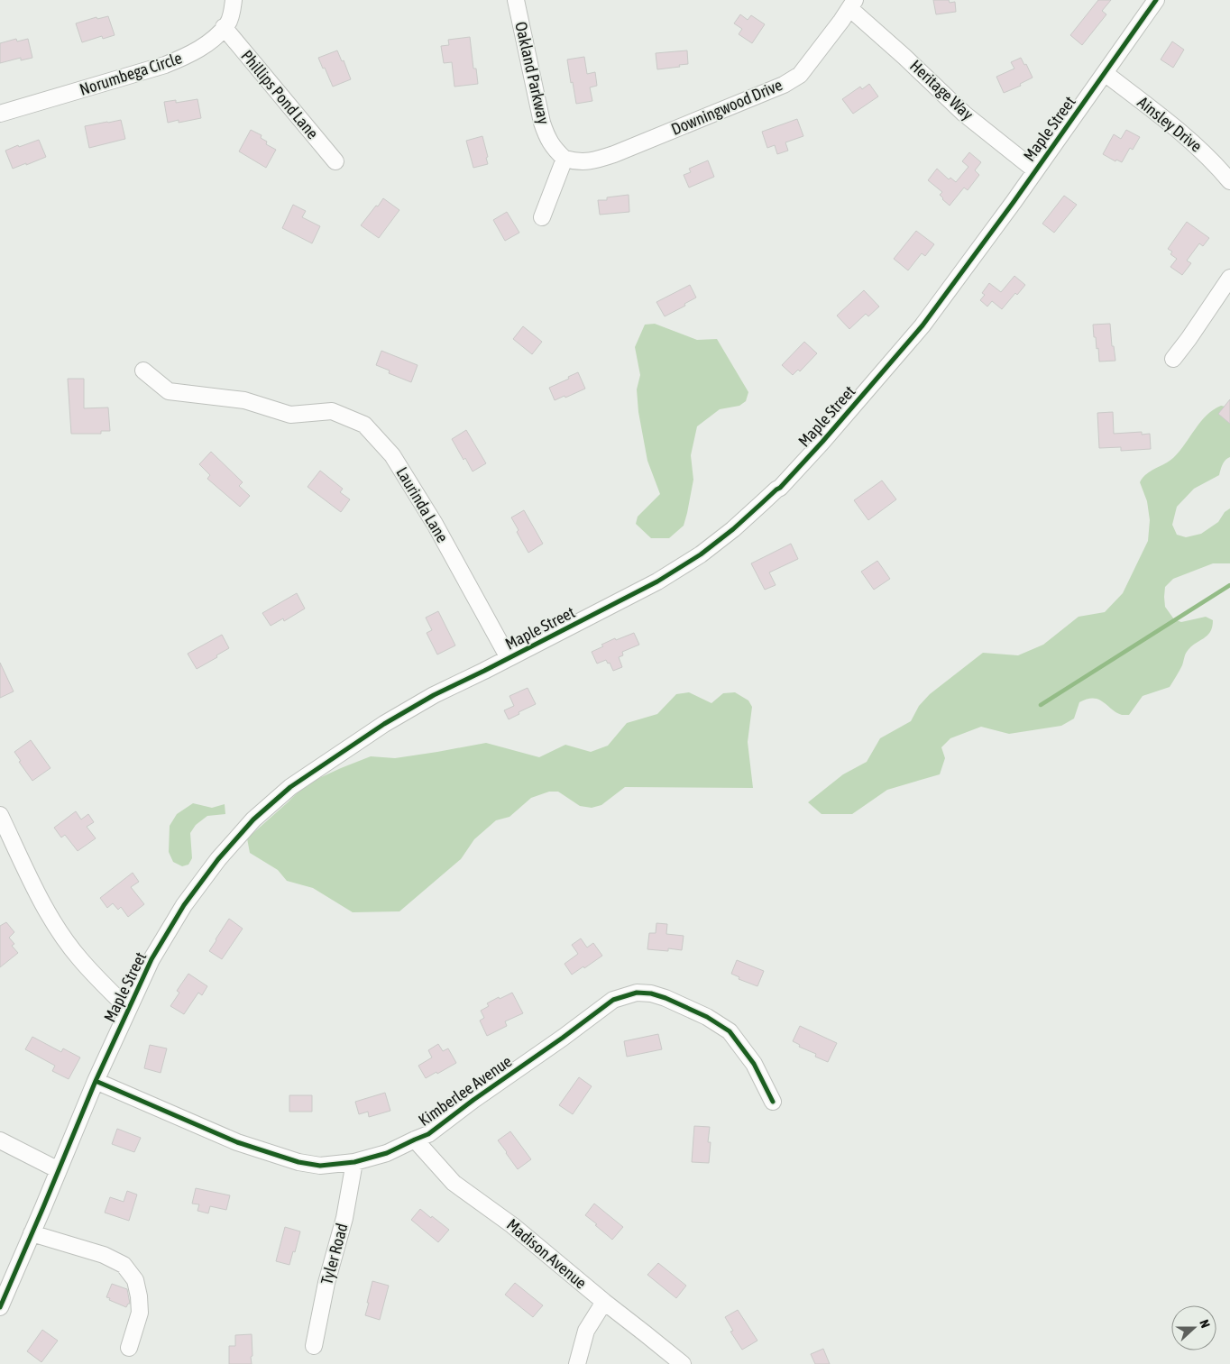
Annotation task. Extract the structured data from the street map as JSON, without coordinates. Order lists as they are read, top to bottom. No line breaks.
{"streets":{"street":["Oakland Parkway","Norumbega Circle","Heritage Way","Phillips Pond Lane","Downingwood Drive","Ainsley Drive","Maple Street","Laurinda Lane","Kimberlee Avenue","Tyler Road","Madison Avenue"]},"crossings":[["Oakland Parkway","Downingwood Drive"],["Norumbega Circle","Phillips Pond Lane"],["Heritage Way","Downingwood Drive"],["Heritage Way","Maple Street"],["Ainsley Drive","Maple Street"],["Maple Street","Laurinda Lane"],["Maple Street","Kimberlee Avenue"],["Kimberlee Avenue","Tyler Road"],["Kimberlee Avenue","Madison Avenue"]],"north":"right"}
